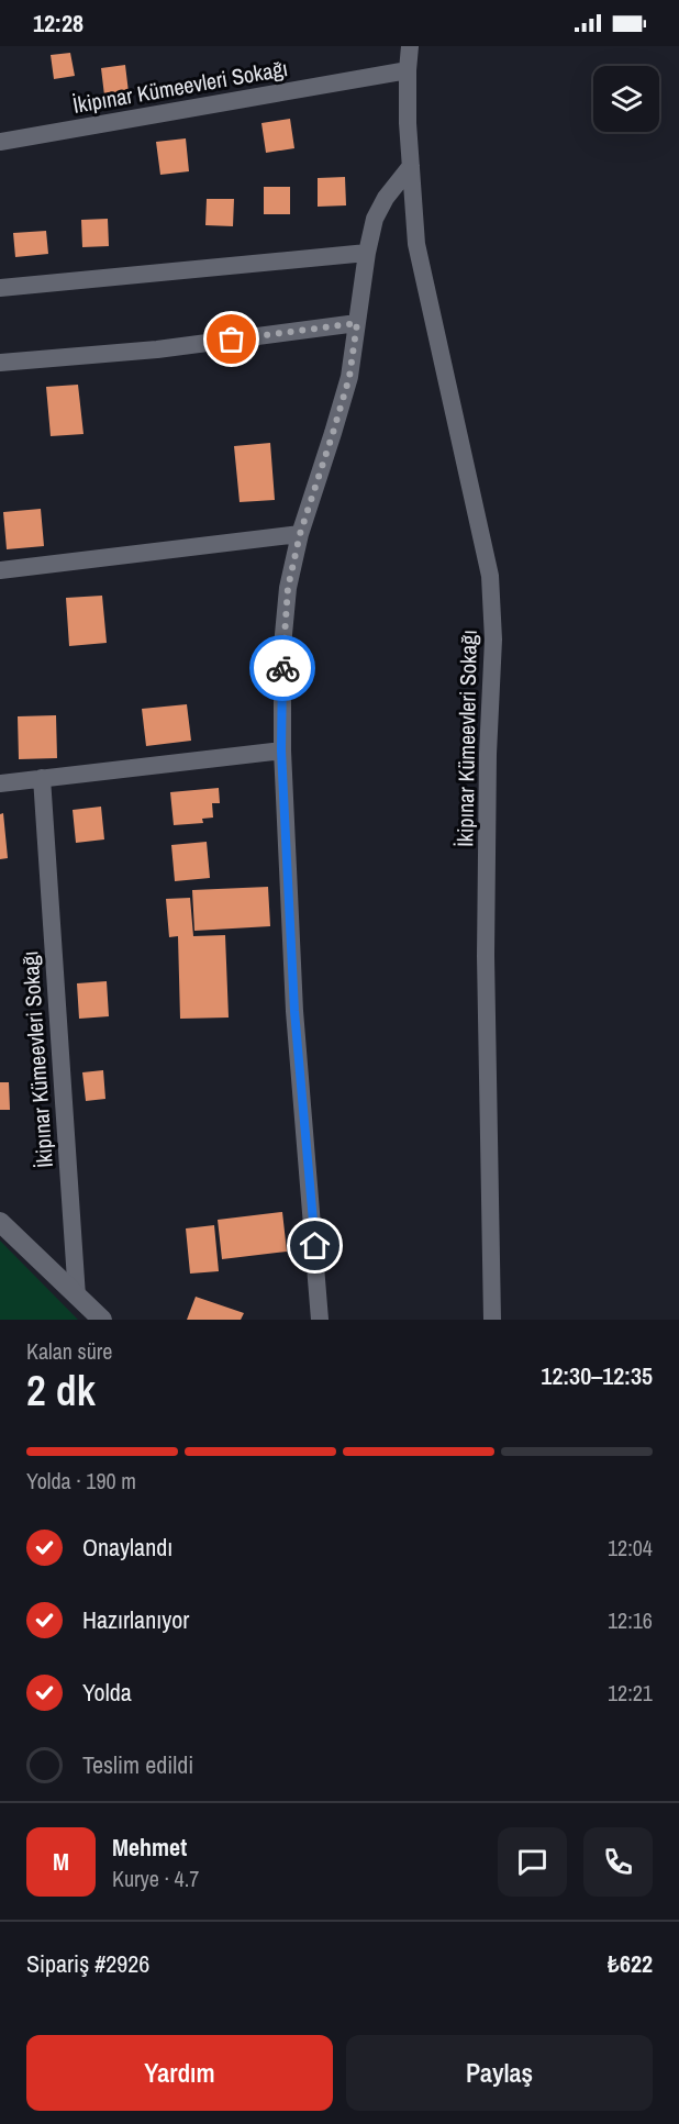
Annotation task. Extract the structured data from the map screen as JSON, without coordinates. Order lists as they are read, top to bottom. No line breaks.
{"streets":{"street":["İkipınar Kümeevleri Sokağı"]},"page":{"status":"12:28","heading":["2 dk","Kalan süre","12:30–12:35"],"panel":["Mehmet","Kurye · 4.7","Sipariş #2926","₺622"],"bar":"Yolda · 190 m","list":[["Onaylandı","12:04"],["Hazırlanıyor","12:16"],["Yolda","12:21"],"Teslim edildi"],"round":"M","buttons":["Yardım","Paylaş"]}}
